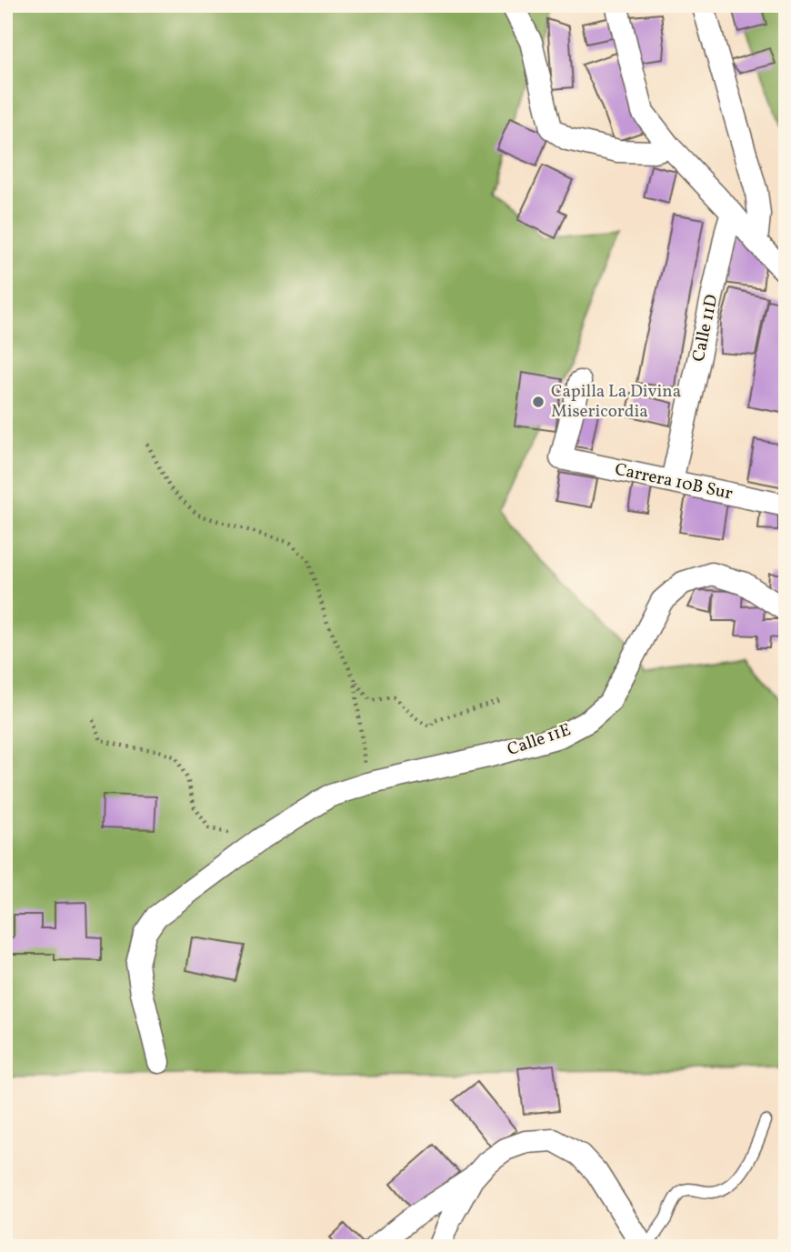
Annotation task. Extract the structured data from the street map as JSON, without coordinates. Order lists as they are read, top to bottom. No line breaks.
{"streets":{"street":["Calle 11D","Carrera 10B Sur","Calle 11E"]},"crossings":[["Calle 11D","Carrera 10B Sur"]],"places":["Capilla La Divina Misericordia"]}
